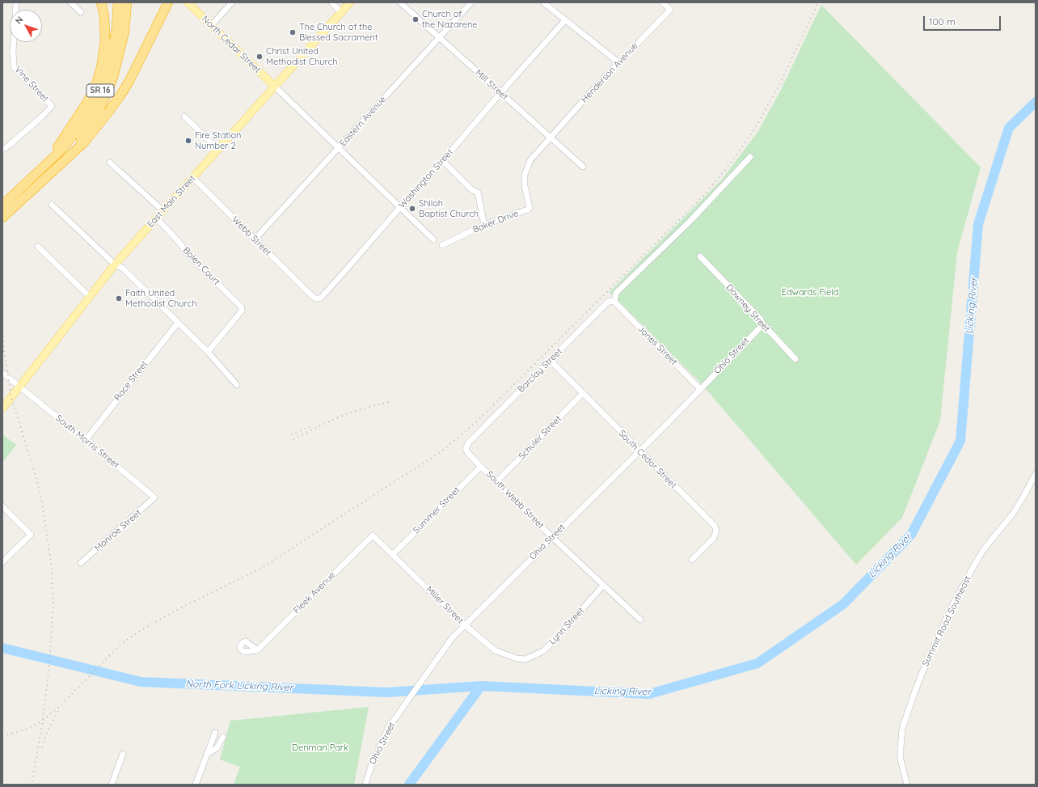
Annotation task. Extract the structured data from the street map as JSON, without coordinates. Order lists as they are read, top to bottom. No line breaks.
{"streets":{"highway":["SR 16"],"main road":["North Cedar Street","East Main Street"],"street":["Henderson Avenue","Vine Street","Mill Street","Eastern Avenue","Washington Street","Baker Drive","Webb Street","Bolen Court","Downey Street","Jones Street","Ohio Street","Barclay Street","Race Street","Schuler Street","South Morris Street","South Cedar Street","South Webb Street","Summer Street","Monroe Street","Fleek Avenue","Miller Street","Summit Road Southeast","Lynn Street"]},"crossings":[["North Cedar Street","East Main Street"],["Henderson Avenue","Mill Street"],["Henderson Avenue","Baker Drive"],["Mill Street","Eastern Avenue"],["Mill Street","Washington Street"],["Mill Street","Baker Drive"],["Eastern Avenue","Webb Street"],["Washington Street","Webb Street"],["East Main Street","Webb Street"],["East Main Street","Bolen Court"],["East Main Street","South Morris Street"],["Downey Street","Ohio Street"],["Jones Street","Ohio Street"],["Jones Street","Barclay Street"],["Ohio Street","South Cedar Street"],["Ohio Street","South Webb Street"],["Ohio Street","Miller Street"],["Barclay Street","South Cedar Street"],["Barclay Street","South Webb Street"],["Race Street","South Morris Street"],["Schuler Street","South Cedar Street"],["Schuler Street","South Webb Street"],["South Morris Street","Monroe Street"],["South Webb Street","Summer Street"],["South Webb Street","Lynn Street"],["Summer Street","Miller Street"],["Fleek Avenue","Miller Street"],["Miller Street","Lynn Street"]],"water":["Licking River","North Fork Licking River"],"parks":["Edwards Field","Denman Park"],"places":["Church of the Nazarene","The Church of the Blessed Sacrament","Christ United Methodist Church","Fire Station Number 2","Shiloh Baptist Church","Faith United Methodist Church"],"scale_bar":"100 m","north":"top left"}
